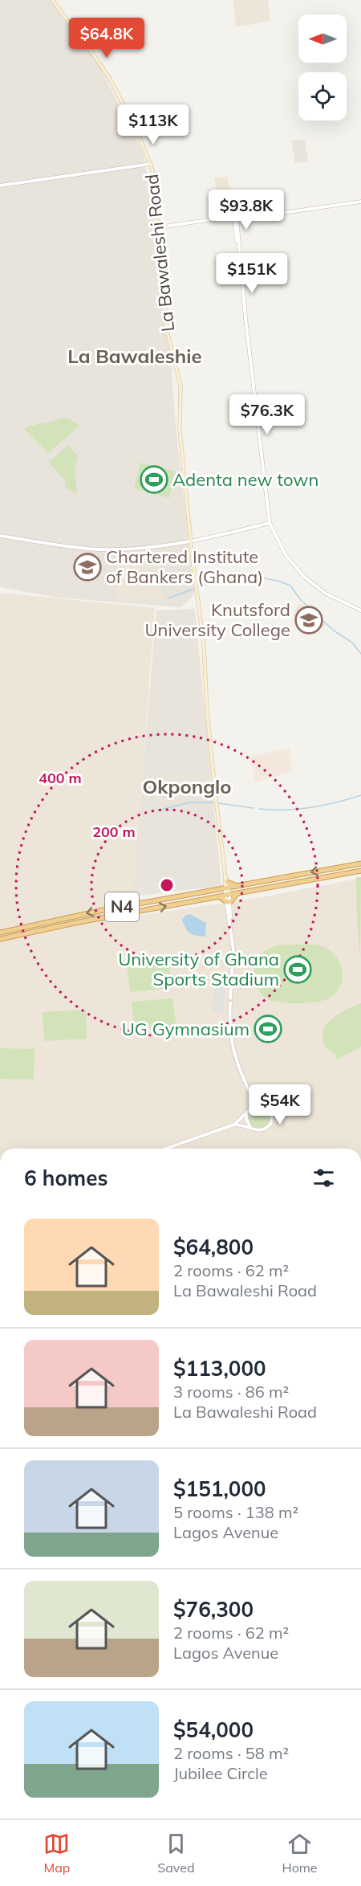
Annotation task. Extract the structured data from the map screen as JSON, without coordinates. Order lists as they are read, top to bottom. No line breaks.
{"streets":{"highway":["N4"],"main road":["La Bawaleshi Road"]},"crossings":[["La Bawaleshi Road","N4"]],"districts":["La Bawaleshie","Okponglo"],"places":{"sports":["Adenta new town","University of Ghana Sports Stadium","UG Gymnasium"],"school or university":["Chartered Institute of Bankers (Ghana)","Knutsford University College"]},"north":"left","page":{"price":["$64.8K","$113K","$93.8K","$151K","$76.3K","$54K"],"heading":"6 homes","list":[{"name":"$64,800","note":"2 rooms · 62 m² · La Bawaleshi Road"},{"name":"$113,000","note":"3 rooms · 86 m² · La Bawaleshi Road"},{"name":"$151,000","note":"5 rooms · 138 m² · Lagos Avenue"},{"name":"$76,300","note":"2 rooms · 62 m² · Lagos Avenue"},{"name":"$54,000","note":"2 rooms · 58 m² · Jubilee Circle"}],"tabs":["Map","Saved","Home"]},"rings":["400 m","200 m"]}
